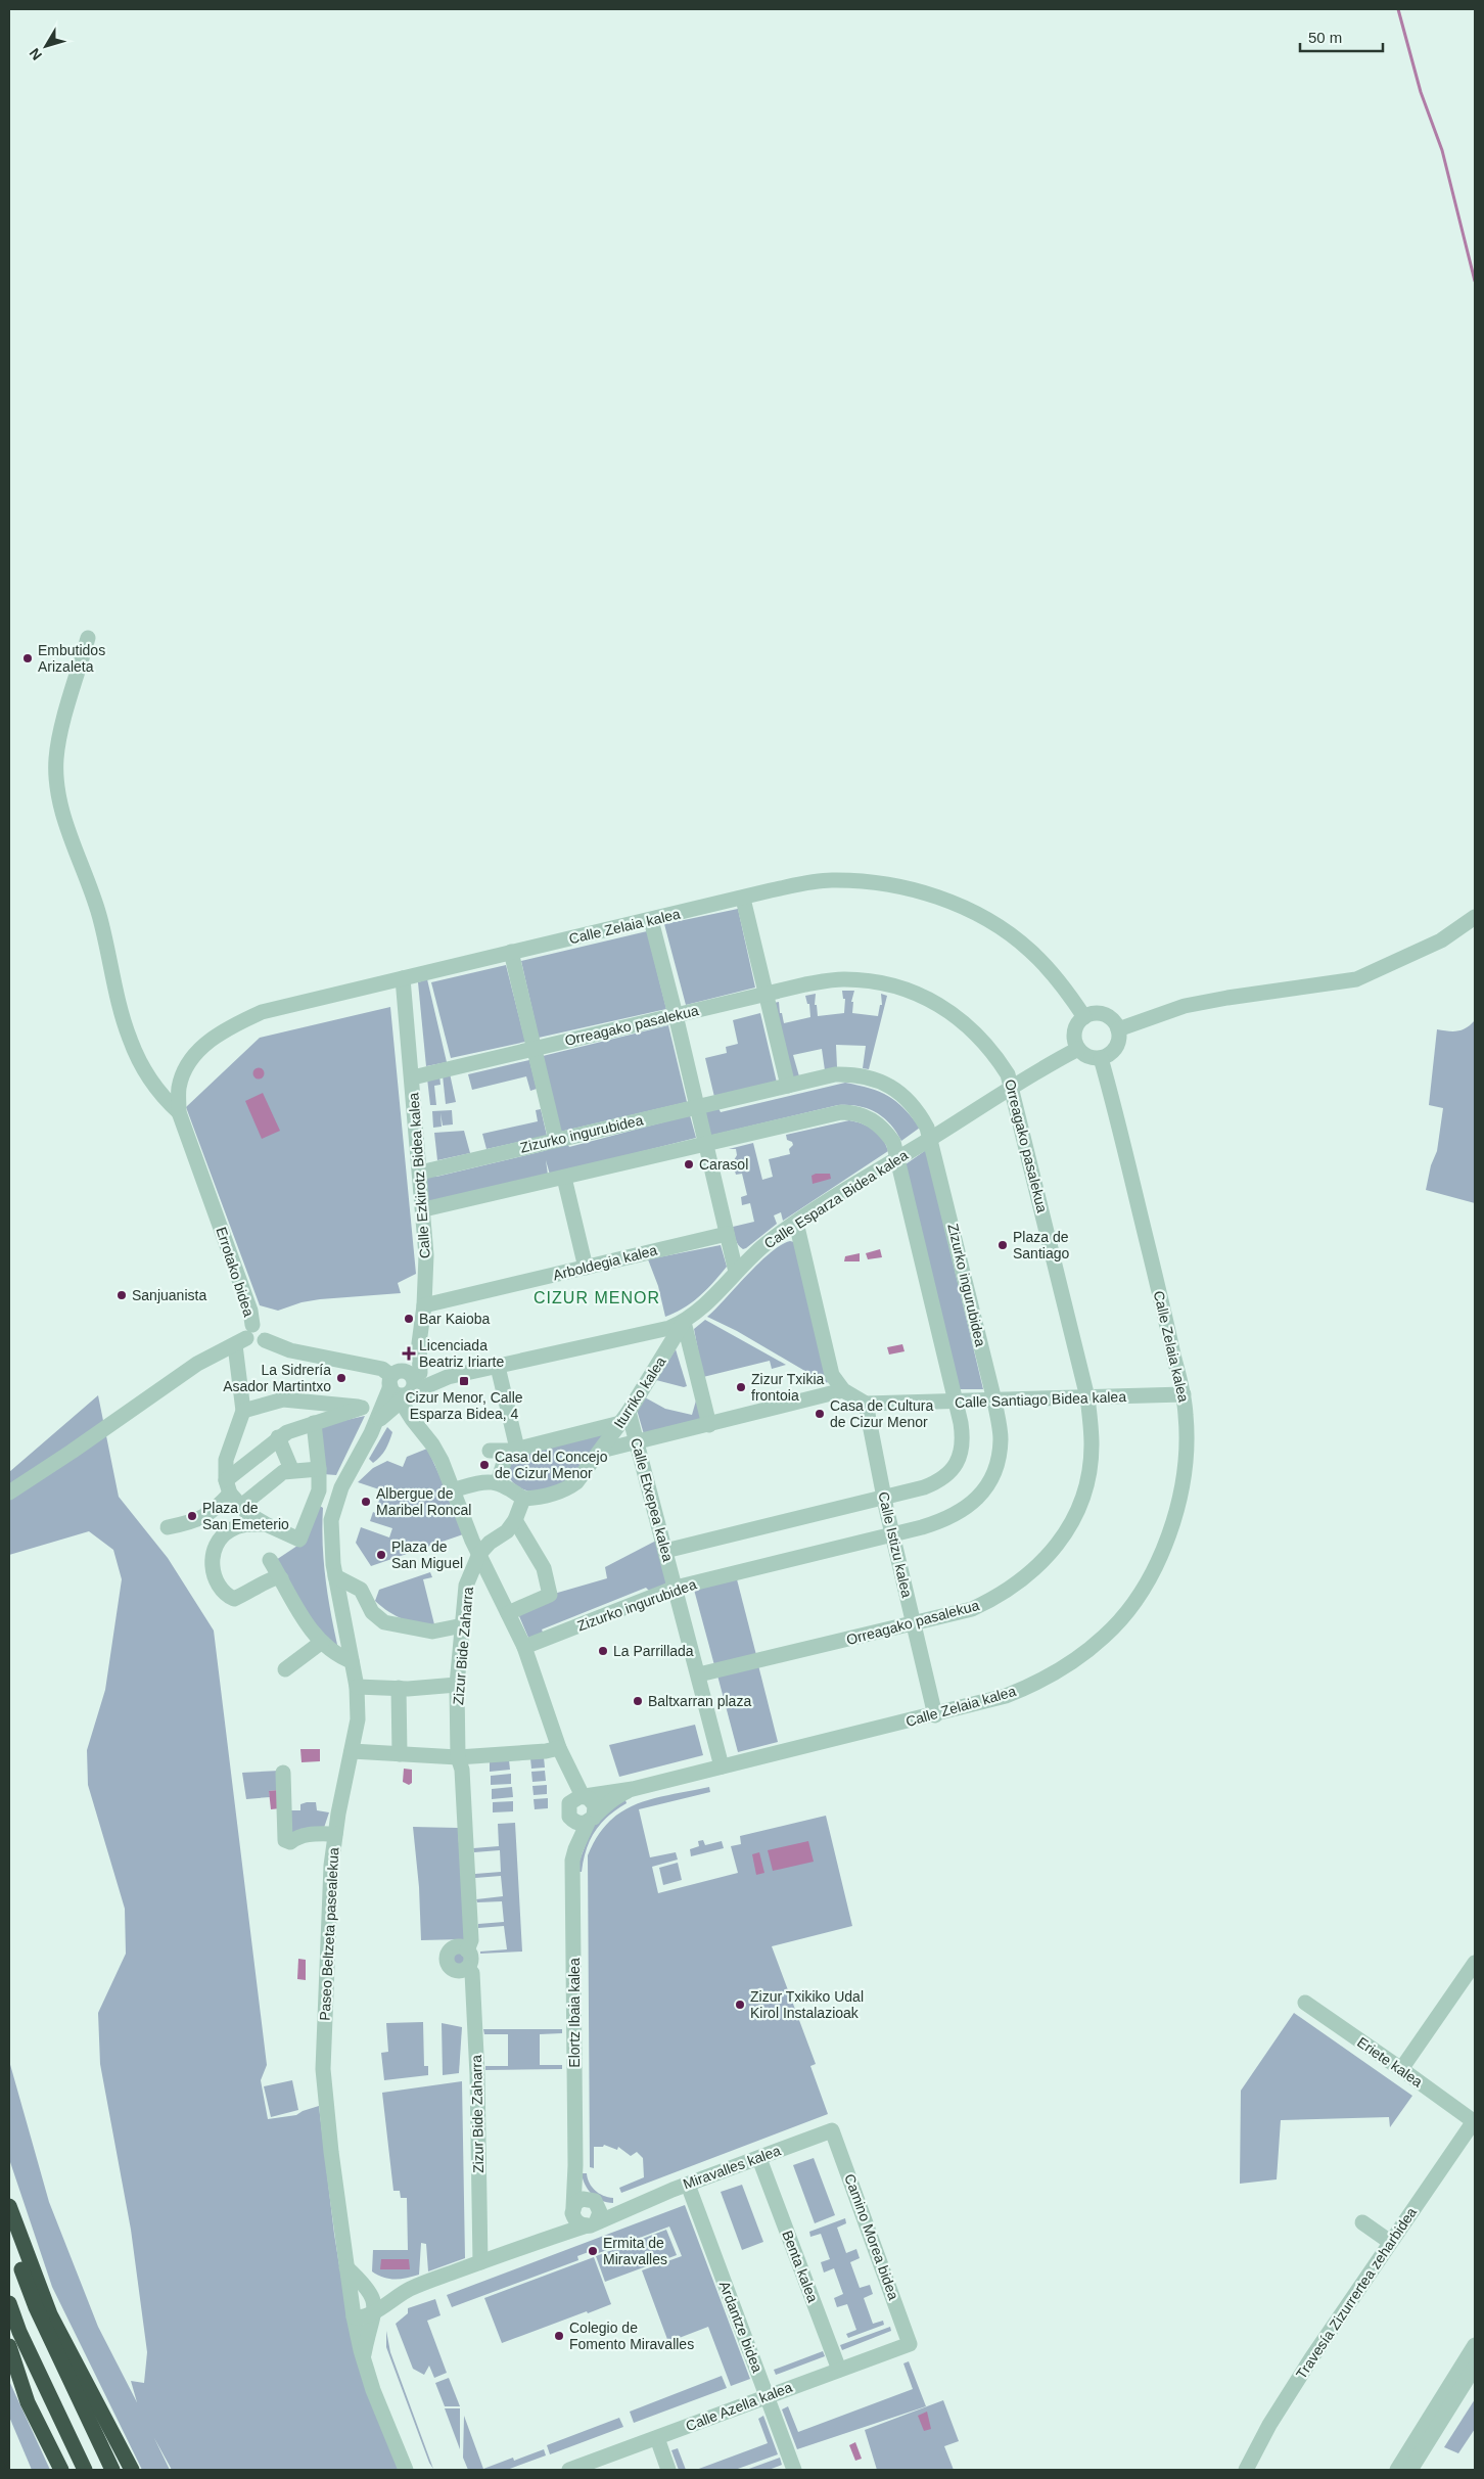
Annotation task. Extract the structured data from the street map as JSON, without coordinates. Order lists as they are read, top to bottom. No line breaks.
{"streets":{"street":["Calle Zelaia kalea","Orreagako pasalekua","Zizurko ingurubidea","Calle Ezkirotz Bidea kalea","Calle Esparza Bidea kalea","Arboldegia kalea","Errotako bidea","Iturriko kalea","Calle Santiago Bidea kalea","Calle Etxepea kalea","Calle Istizu kalea","Zizur Bide Zaharra","Paseo Beltzeta pasealekua","Elortz Ibaia kalea","Eriete kalea","Miravalles kalea","Camino Morea bidea","Benta kalea","Travesía Zizurrertea zeharbidea","Ardantze bidea","Calle Azella kalea"]},"crossings":[["Calle Zelaia kalea","Calle Ezkirotz Bidea kalea"],["Calle Zelaia kalea","Calle Esparza Bidea kalea"],["Calle Zelaia kalea","Errotako bidea"],["Calle Zelaia kalea","Calle Santiago Bidea kalea"],["Calle Zelaia kalea","Calle Etxepea kalea"],["Calle Zelaia kalea","Calle Istizu kalea"],["Calle Zelaia kalea","Elortz Ibaia kalea"],["Orreagako pasalekua","Calle Esparza Bidea kalea"],["Orreagako pasalekua","Calle Santiago Bidea kalea"],["Orreagako pasalekua","Calle Etxepea kalea"],["Orreagako pasalekua","Calle Istizu kalea"],["Zizurko ingurubidea","Calle Ezkirotz Bidea kalea"],["Zizurko ingurubidea","Calle Esparza Bidea kalea"],["Zizurko ingurubidea","Calle Santiago Bidea kalea"],["Zizurko ingurubidea","Calle Etxepea kalea"],["Zizurko ingurubidea","Calle Istizu kalea"],["Zizurko ingurubidea","Elortz Ibaia kalea"],["Calle Ezkirotz Bidea kalea","Calle Esparza Bidea kalea"],["Calle Ezkirotz Bidea kalea","Arboldegia kalea"],["Calle Esparza Bidea kalea","Iturriko kalea"],["Iturriko kalea","Calle Etxepea kalea"],["Calle Santiago Bidea kalea","Calle Istizu kalea"],["Zizur Bide Zaharra","Elortz Ibaia kalea"],["Zizur Bide Zaharra","Miravalles kalea"],["Paseo Beltzeta pasealekua","Miravalles kalea"],["Elortz Ibaia kalea","Miravalles kalea"],["Eriete kalea","Travesía Zizurrertea zeharbidea"],["Miravalles kalea","Camino Morea bidea"],["Miravalles kalea","Ardantze bidea"],["Camino Morea bidea","Calle Azella kalea"],["Benta kalea","Calle Azella kalea"],["Ardantze bidea","Calle Azella kalea"]],"districts":["CIZUR MENOR"],"places":{"other":["Embutidos Arizaleta","Carasol","Plaza de Santiago","Sanjuanista","Bar Kaioba","La Sidrería Asador Martintxo","Zizur Txikia frontoia","Casa de Cultura de Cizur Menor","Casa del Concejo de Cizur Menor","Albergue de Maribel Roncal","Plaza de San Emeterio","Plaza de San Miguel","La Parrillada","Baltxarran plaza","Zizur Txikiko Udal Kirol Instalazioak","Ermita de Miravalles","Colegio de Fomento Miravalles"],"health":["Licenciada Beatriz Iriarte"],"transit":["Cizur Menor, Calle Esparza Bidea, 4"]},"scale_bar":"50 m","north":"bottom left"}
